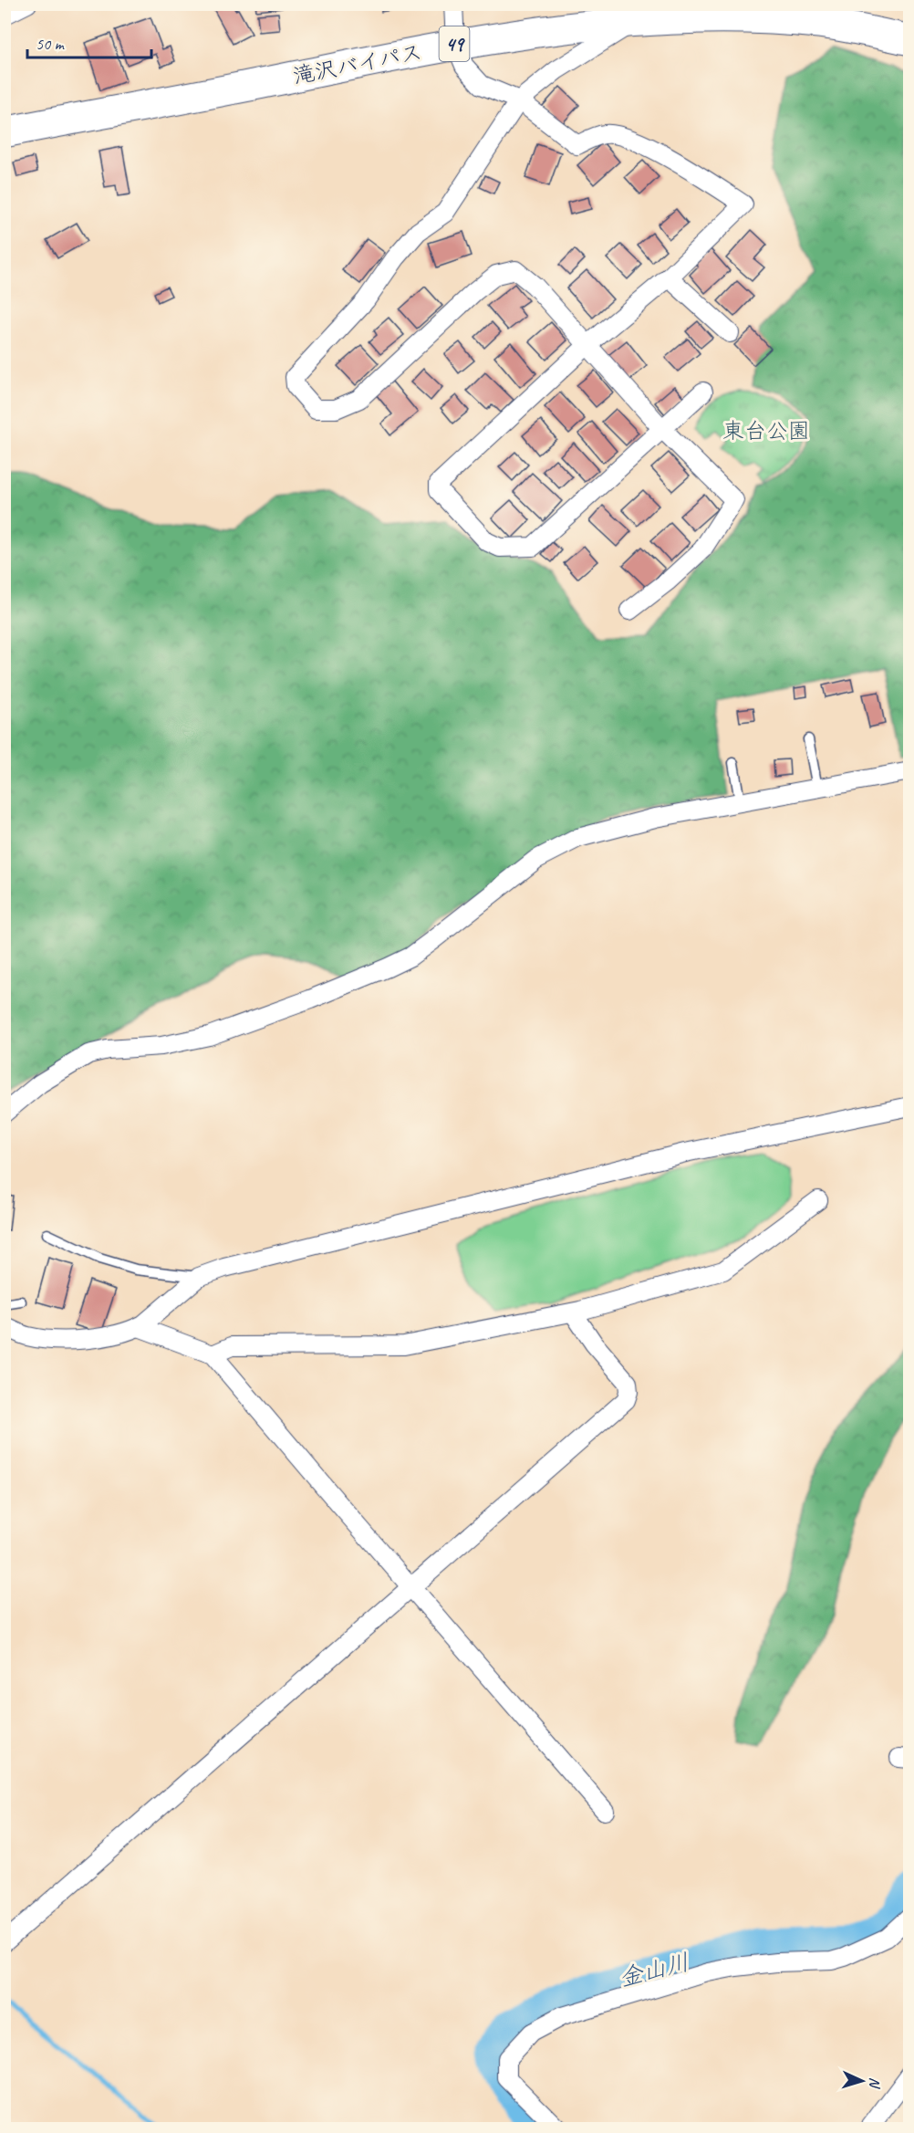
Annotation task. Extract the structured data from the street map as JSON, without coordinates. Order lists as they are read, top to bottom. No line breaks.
{"streets":{"highway":["49","滝沢バイパス"]},"water":["金山川"],"parks":["東台公園"],"scale_bar":"50 m","north":"right"}
